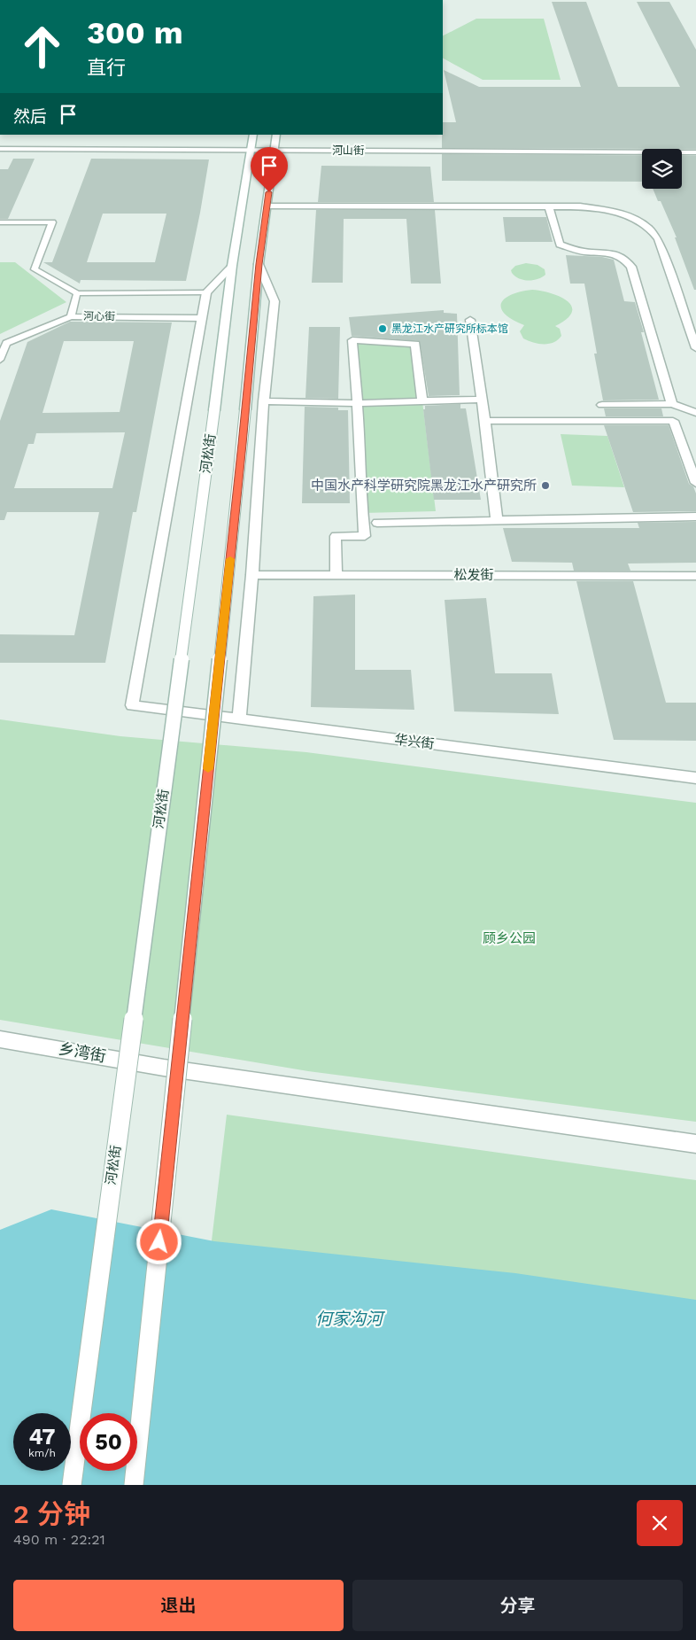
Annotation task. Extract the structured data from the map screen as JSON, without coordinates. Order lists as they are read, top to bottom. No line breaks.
{"streets":{"street":["河山街","河松街","松发街","华兴街","乡湾街"],"lane":["河心街"]},"crossings":[["河山街","河松街"],["河心街","华兴街"]],"water":["何家沟河"],"parks":["顾乡公园"],"places":["黑龙江水产研究所标本馆","中国水产科学研究院黑龙江水产研究所"],"page":{"turn":["300 m","直行"],"then":"然后","speed":"47 km/h","limit":"50","heading":["2 分钟","490 m · 22:21"],"buttons":["退出","分享"]}}
